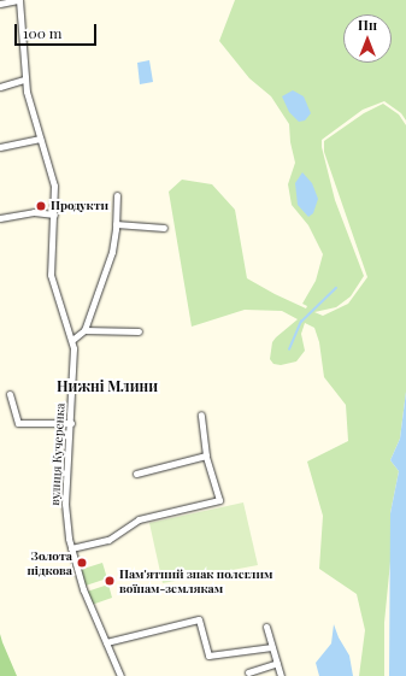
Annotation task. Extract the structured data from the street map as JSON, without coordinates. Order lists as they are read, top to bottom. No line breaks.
{"streets":{"street":["вулиця Кучеренка"]},"districts":["Нижні Млини"],"places":["Продукти","Золота підкова","Пам'ятний знак полеглим воїнам-землякам"],"scale_bar":"100 m","north":"top"}
